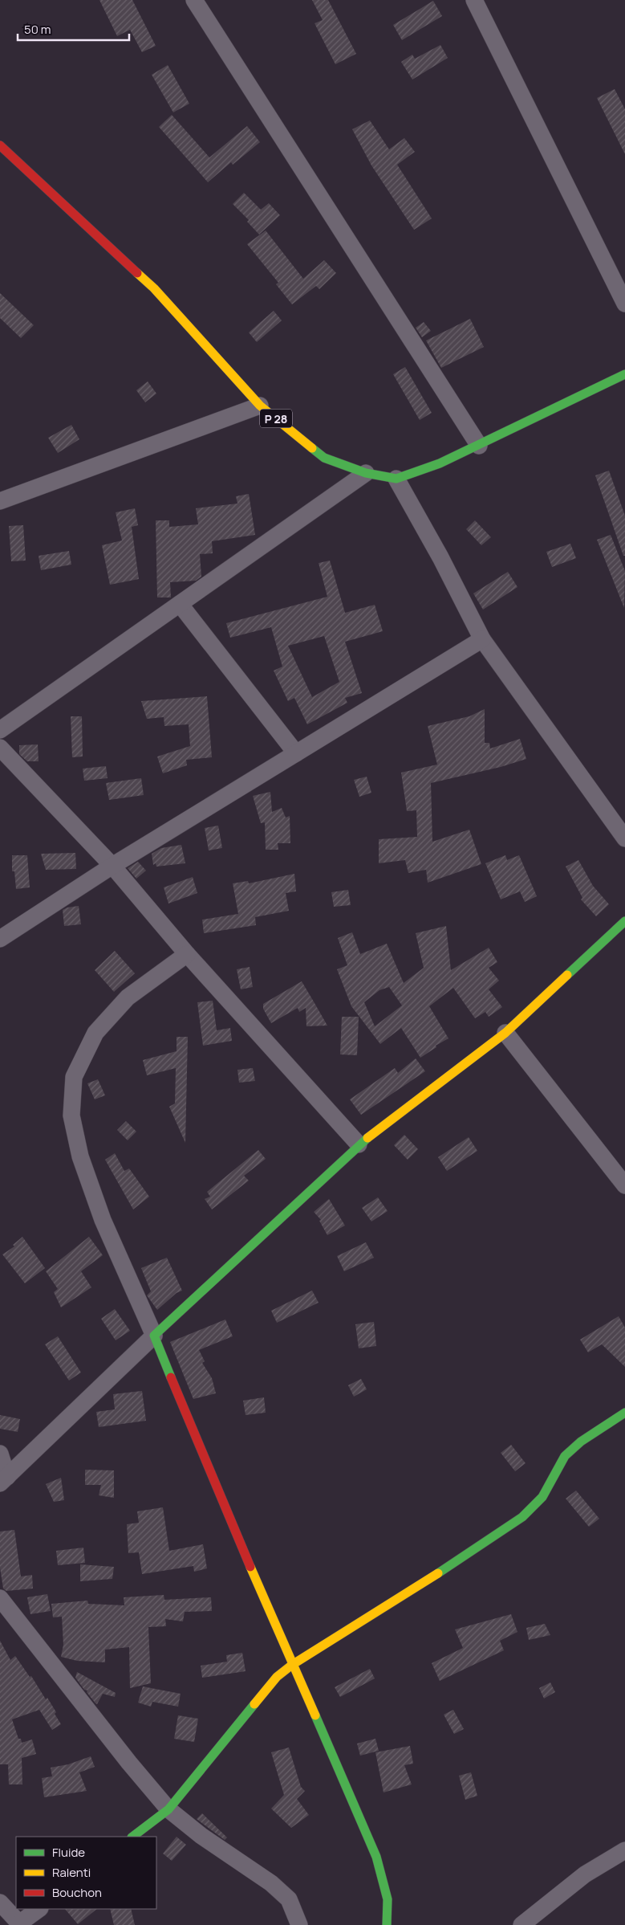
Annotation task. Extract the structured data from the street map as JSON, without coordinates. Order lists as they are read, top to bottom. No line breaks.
{"streets":{"street":["P 28"]},"legend":["Fluide","Ralenti","Bouchon"],"scale_bar":"50 m"}
